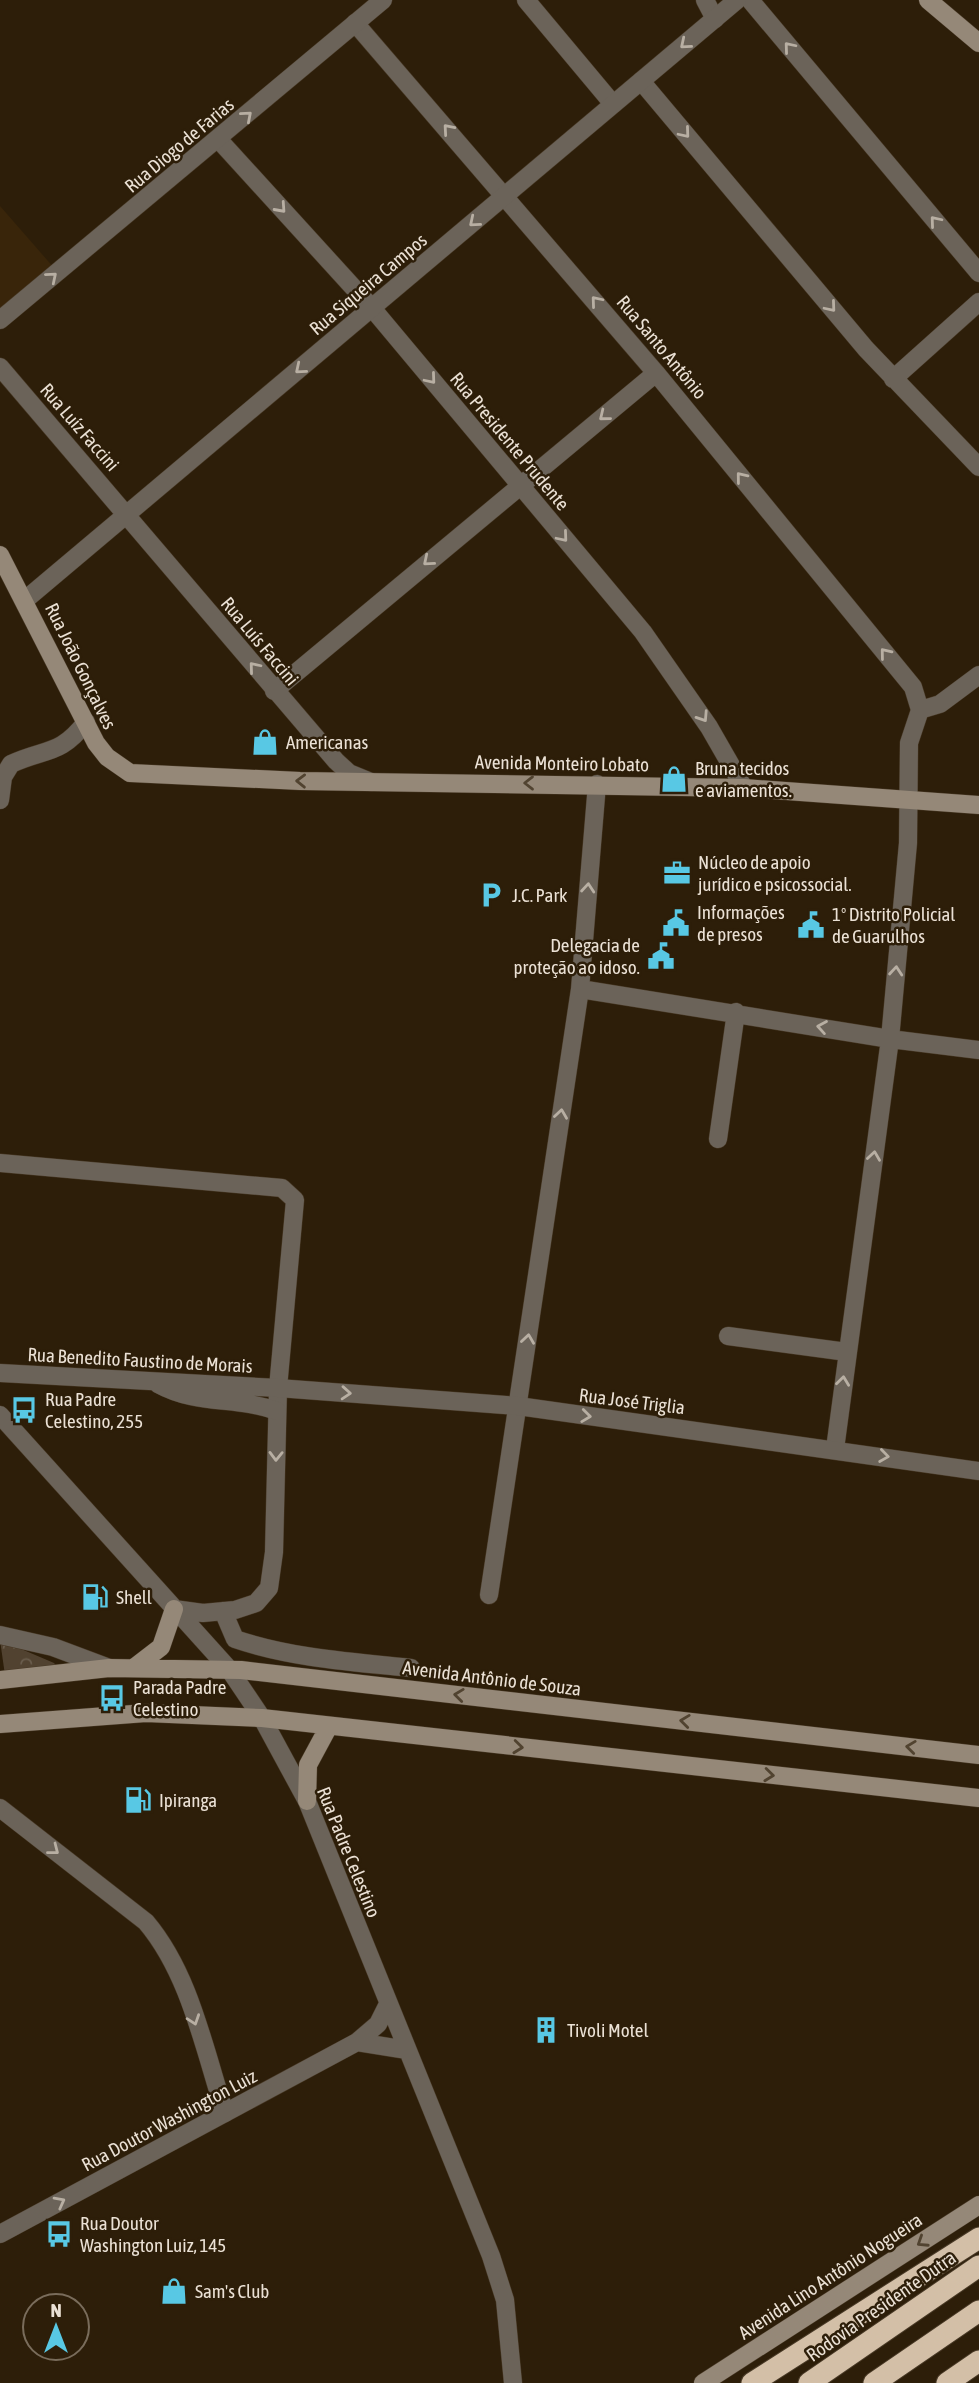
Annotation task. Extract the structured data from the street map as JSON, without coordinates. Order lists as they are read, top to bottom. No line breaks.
{"streets":{"highway":["Rodovia Presidente Dutra"],"main road":["Rua João Gonçalves","Avenida Monteiro Lobato","Avenida Antônio de Souza","Avenida Lino Antônio Nogueira"],"street":["Rua Diogo de Farias","Rua Siqueira Campos","Rua Santo Antônio","Rua Luíz Faccini","Rua Presidente Prudente","Rua Luís Faccini","Rua Benedito Faustino de Morais","Rua José Triglia","Rua Padre Celestino","Rua Doutor Washington Luiz"]},"crossings":[["Rua Diogo de Farias","Rua Santo Antônio"],["Rua Diogo de Farias","Rua Presidente Prudente"],["Rua Siqueira Campos","Rua Santo Antônio"],["Rua Siqueira Campos","Rua Luíz Faccini"],["Rua Siqueira Campos","Rua Presidente Prudente"],["Rua Siqueira Campos","Rua Luís Faccini"],["Rua Siqueira Campos","Rua João Gonçalves"],["Rua Luíz Faccini","Rua Luís Faccini"],["Rua Presidente Prudente","Avenida Monteiro Lobato"],["Rua Luís Faccini","Avenida Monteiro Lobato"],["Rua João Gonçalves","Avenida Monteiro Lobato"],["Rua Benedito Faustino de Morais","Rua José Triglia"],["Avenida Antônio de Souza","Rua Padre Celestino"],["Rua Padre Celestino","Rua Doutor Washington Luiz"]],"one_way":["Rua Diogo de Farias","Rua Siqueira Campos","Rua Santo Antônio","Rua Presidente Prudente","Rua Luís Faccini","Avenida Monteiro Lobato","Rua José Triglia","Rua Doutor Washington Luiz","Avenida Lino Antônio Nogueira"],"places":{"shop":["Americanas","Bruna tecidos e aviamentos.","Sam's Club"],"office":["Núcleo de apoio jurídico e psicossocial."],"parking":["J.C. Park"],"public building":["Informações de presos","1º Distrito Policial de Guarulhos","Delegacia de proteção ao idoso."],"bus stop":["Rua Padre Celestino, 255","Parada Padre Celestino","Rua Doutor Washington Luiz, 145"],"fuel station":["Shell","Ipiranga"],"building":["Tivoli Motel"]},"north":"top"}
